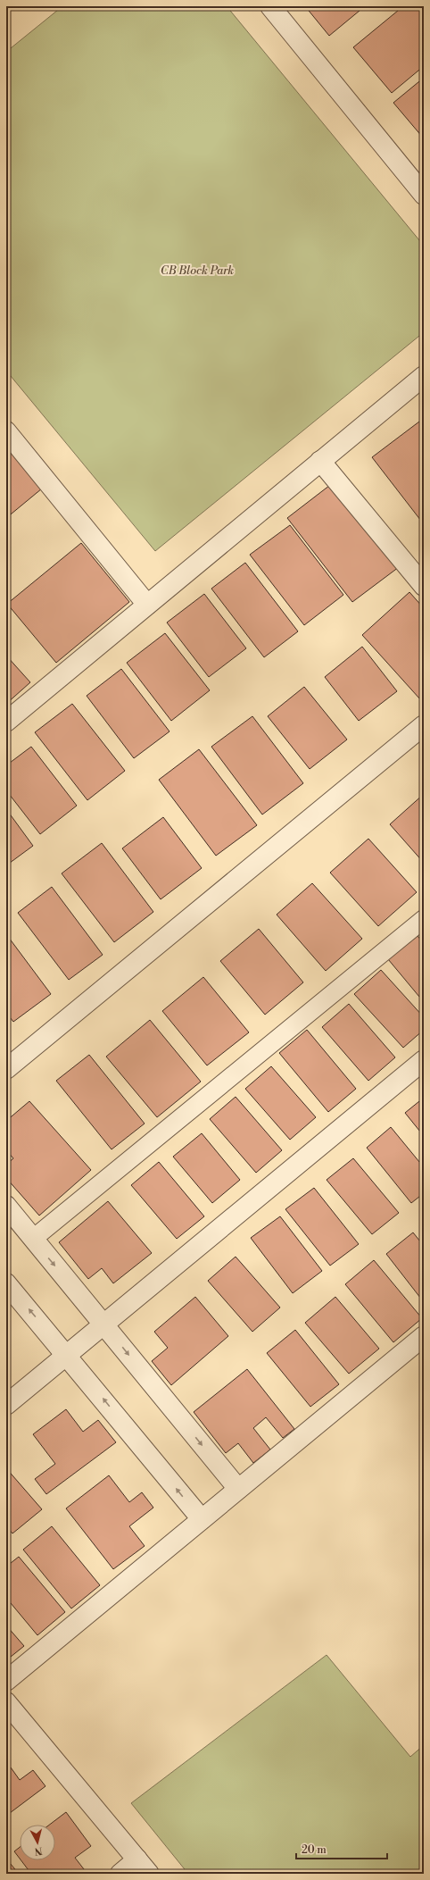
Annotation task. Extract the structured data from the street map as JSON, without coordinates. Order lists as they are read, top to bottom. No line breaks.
{"parks":["CB Block Park"],"scale_bar":"20 m","north":"bottom"}
